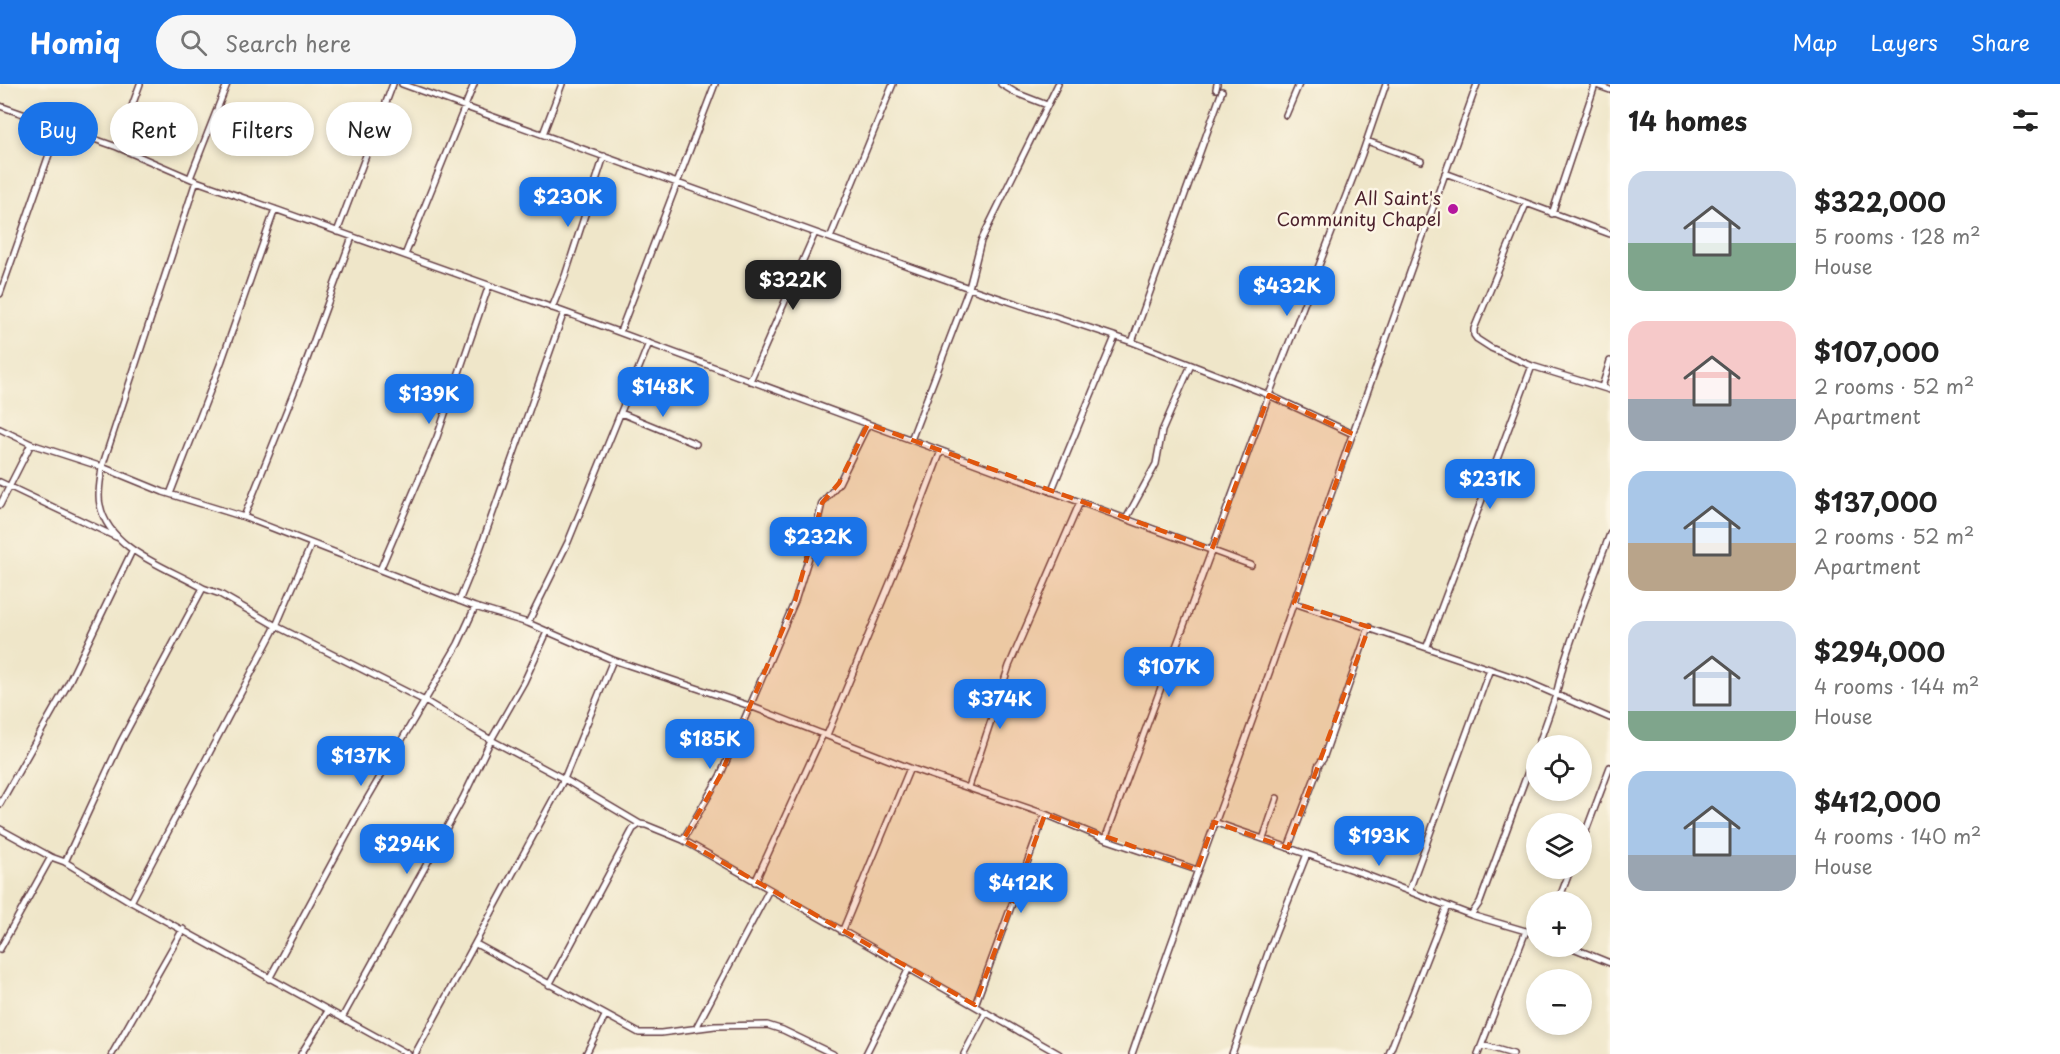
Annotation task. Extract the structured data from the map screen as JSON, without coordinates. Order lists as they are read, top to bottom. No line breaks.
{"places":["All Saint's Community Chapel"],"page":{"header":"Homiq","search":"Search here","nav":["Map","Layers","Share"],"heading":"14 homes","chip":["Buy","Rent","Filters","New"],"list":[{"name":"$322,000","note":"5 rooms · 128 m² · House"},{"name":"$107,000","note":"2 rooms · 52 m² · Apartment"},{"name":"$137,000","note":"2 rooms · 52 m² · Apartment"},{"name":"$294,000","note":"4 rooms · 144 m² · House"},{"name":"$412,000","note":"4 rooms · 140 m² · House"}],"price":["$230K","$322K","$432K","$148K","$139K","$231K","$232K","$107K","$374K","$185K","$137K","$193K","$294K","$412K"],"map_buttons":["+","−"]}}
